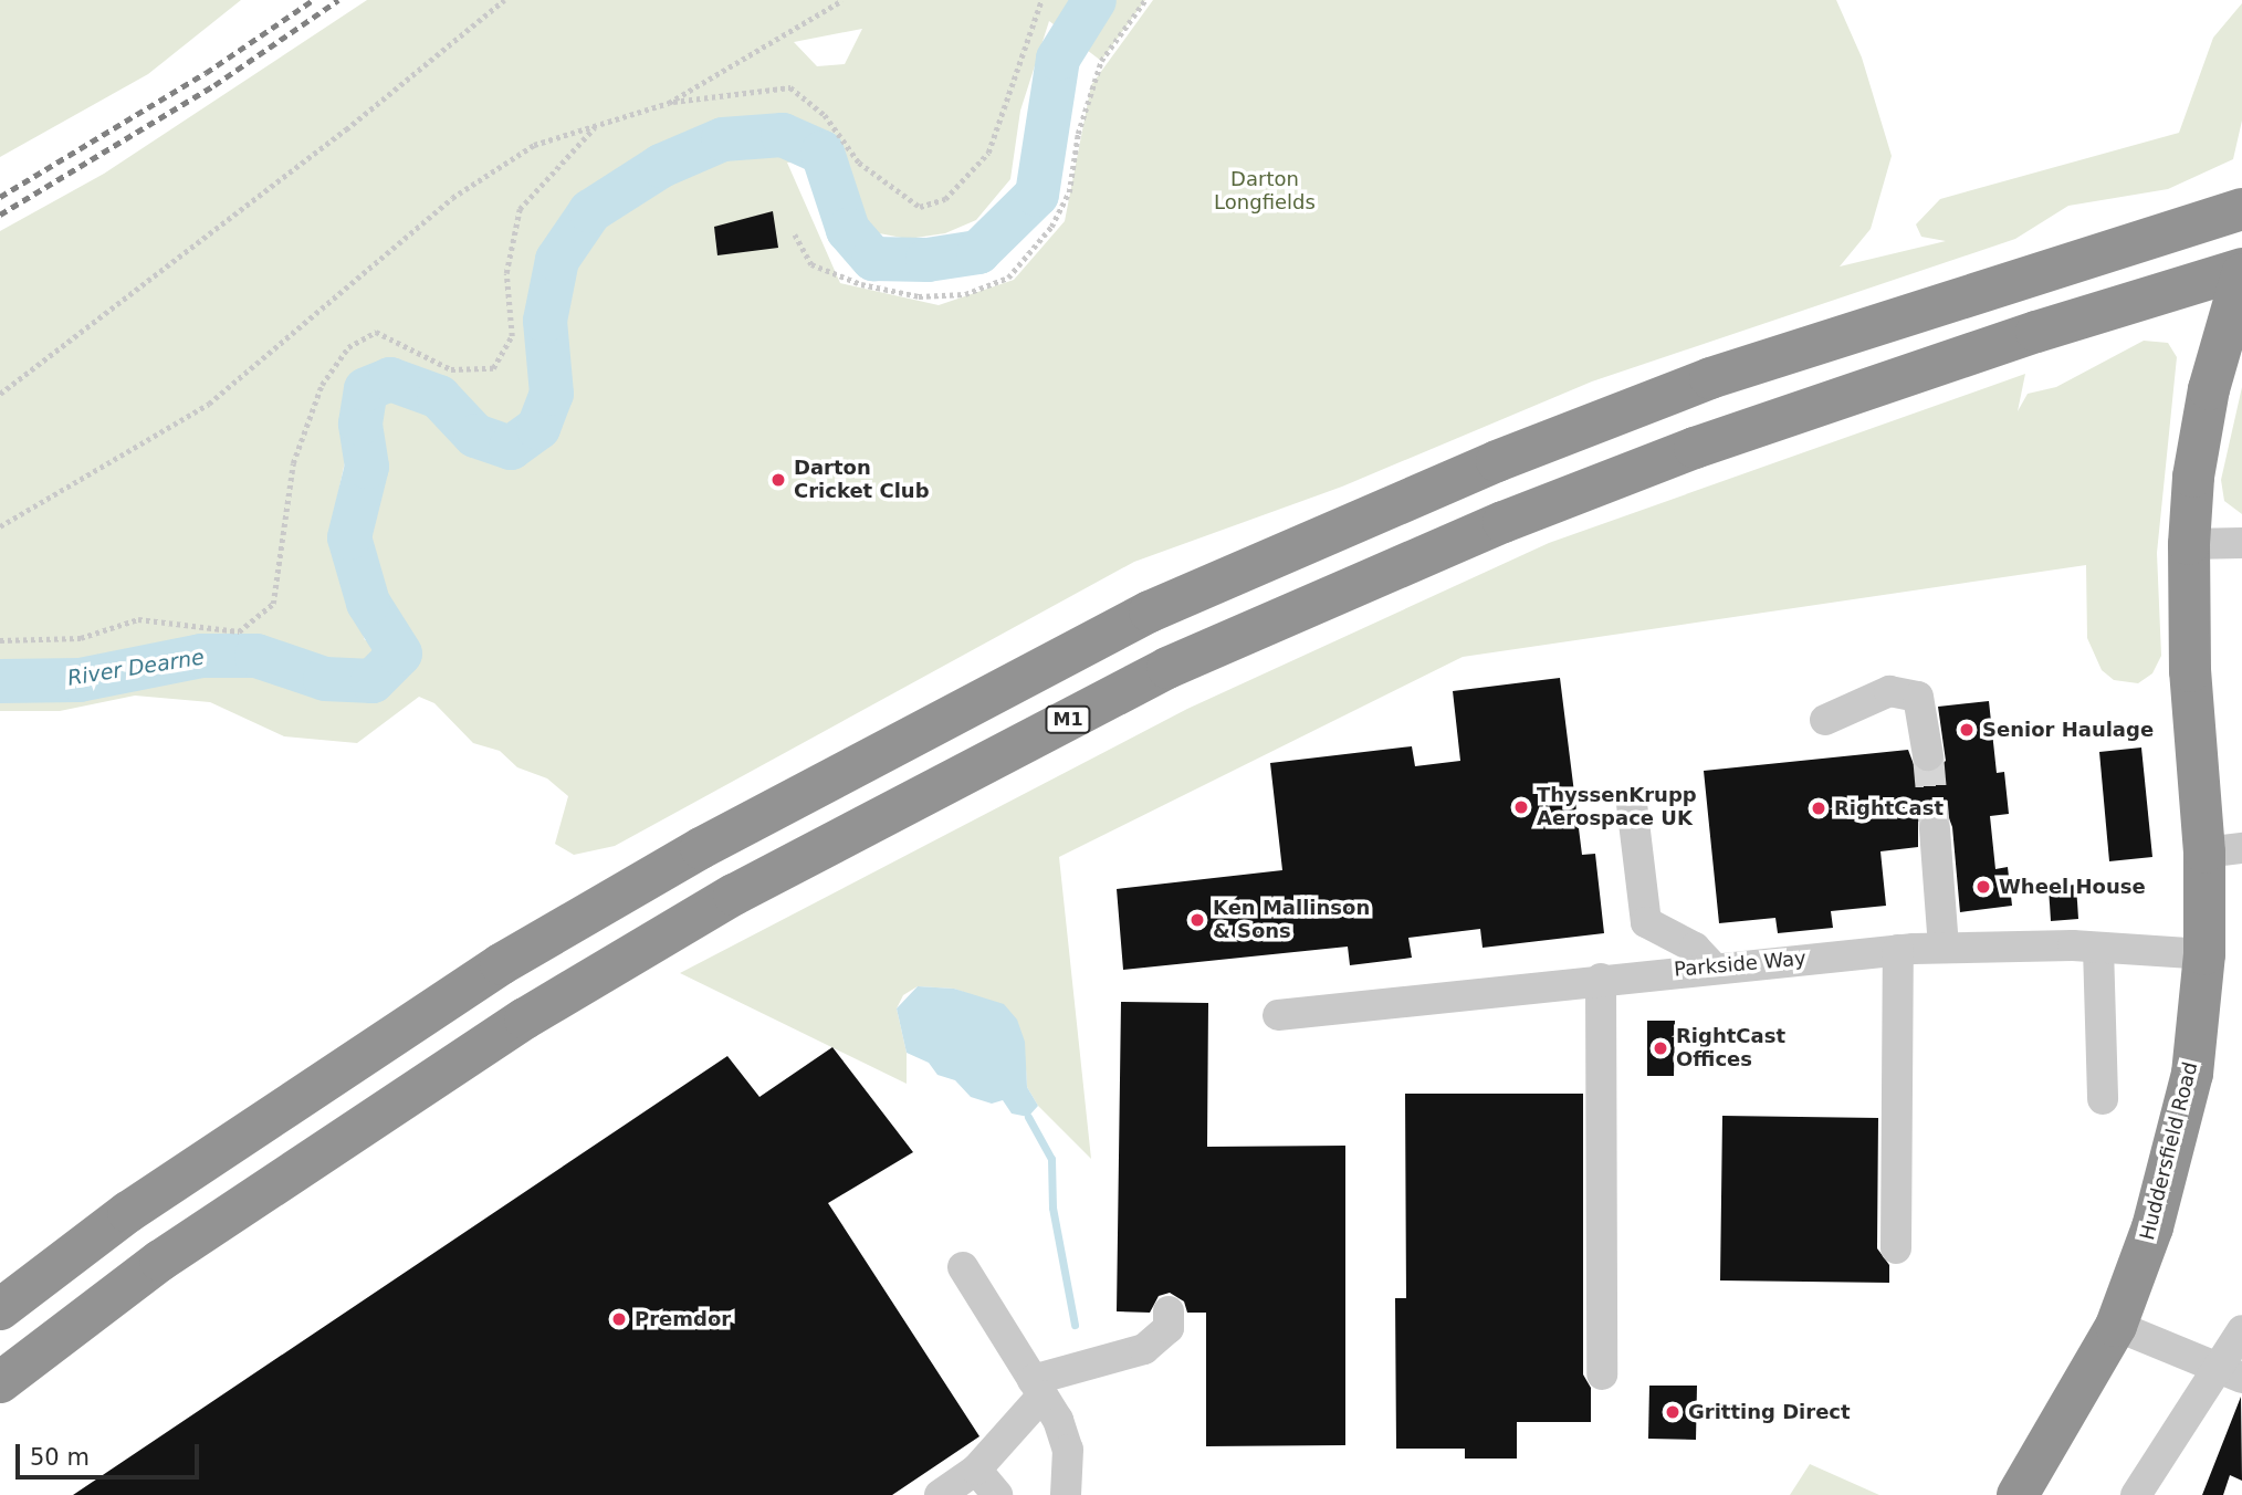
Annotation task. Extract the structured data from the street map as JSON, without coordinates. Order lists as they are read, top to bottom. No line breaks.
{"streets":{"highway":["M1","Huddersfield Road"],"street":["Parkside Way"]},"crossings":[["M1","Huddersfield Road"],["Parkside Way","Huddersfield Road"]],"water":["River Dearne"],"parks":["Darton Longfields"],"places":["Darton Cricket Club","Senior Haulage","ThyssenKrupp Aerospace UK","RightCast","Wheel House","Ken Mallinson & Sons","RightCast Offices","Premdor","Gritting Direct"],"scale_bar":"50 m"}
